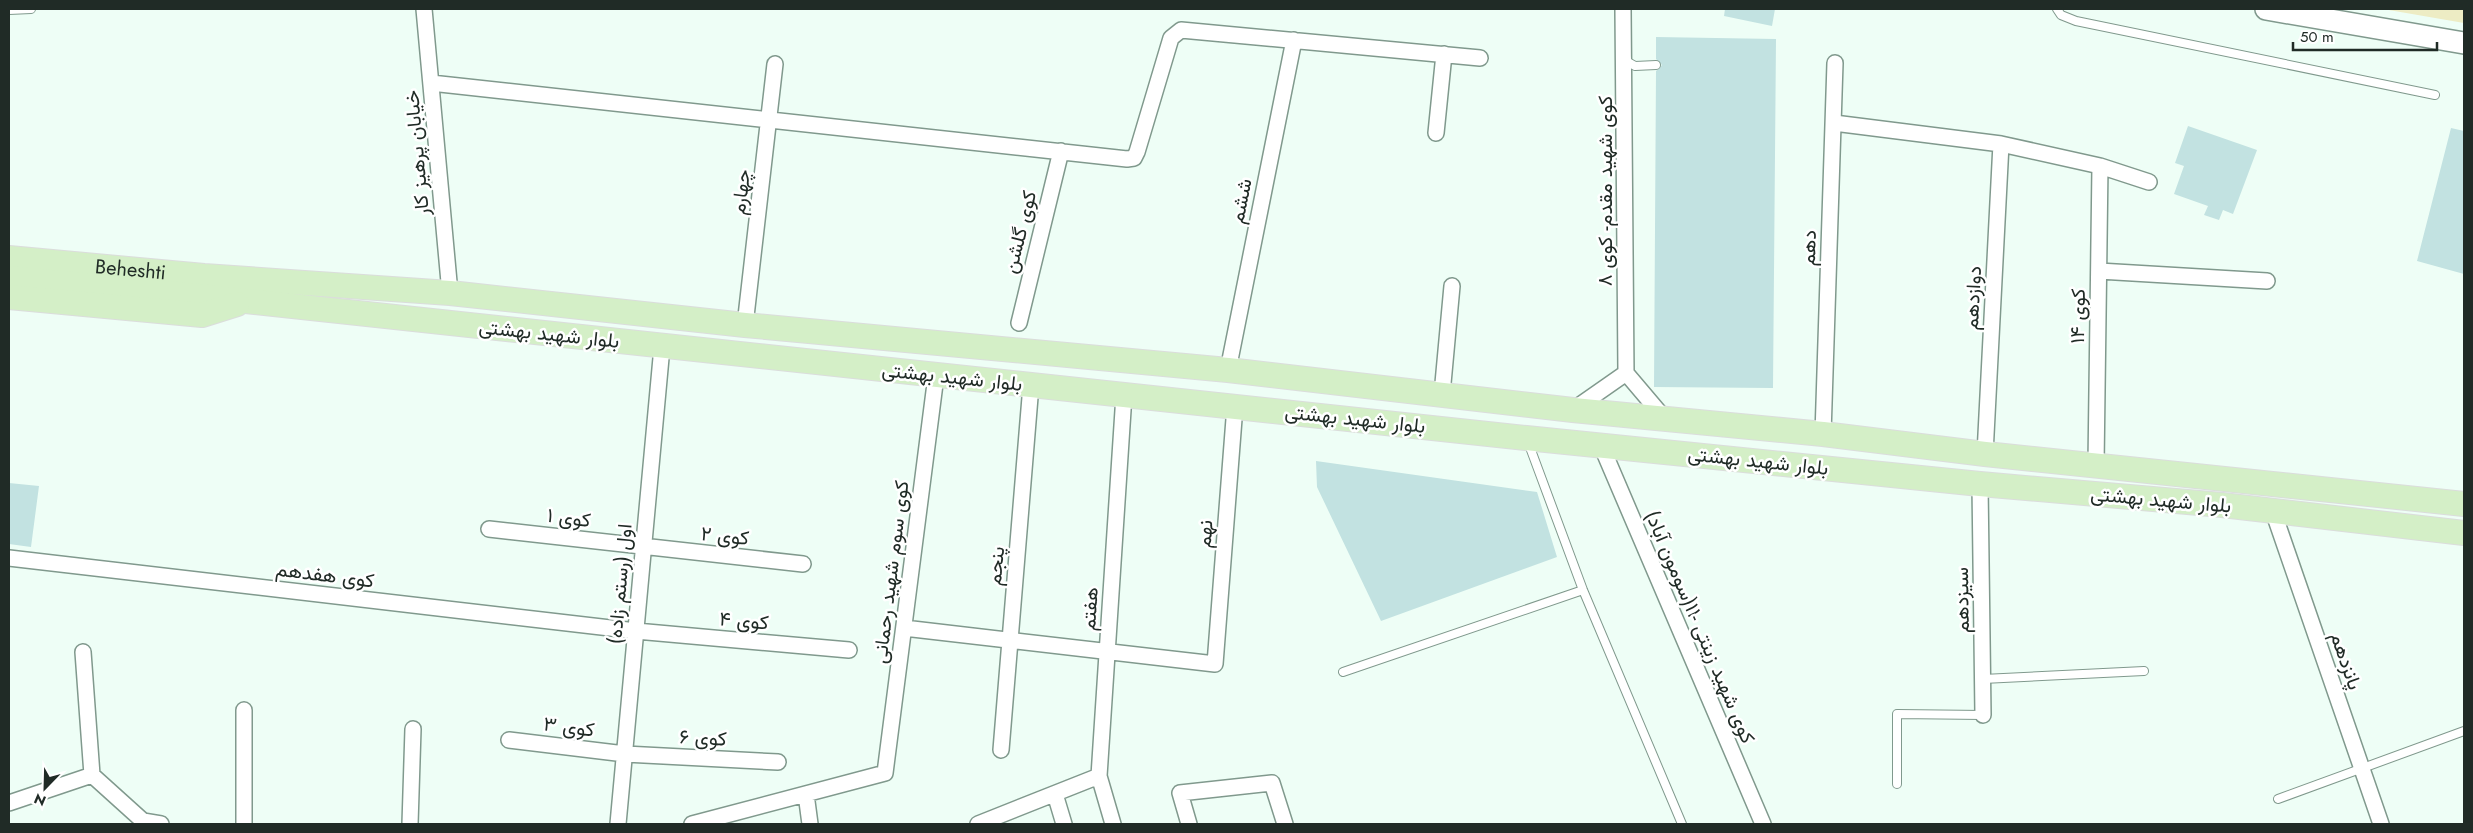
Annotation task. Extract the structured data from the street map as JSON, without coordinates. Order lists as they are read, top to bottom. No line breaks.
{"streets":{"main road":["Beheshti","بلوار شهید بهشتی"],"street":["خیابان پرهیز کار","کوی شهید مقدم- کوی ۸","چهارم","ششم","کوی گلشن","دهم","دوازدهم","کوی ۱۴","کوی ۱","نهم","کوی ۲","پنجم","کوی سوم شهید رحمانی","کوی هفدهم","اول (رستم زاده)","سیزدهم","هفتم","کوی ۴","کوی شهید زینتی -۱۱(سومون آباد)","پانزدهم","کوی ۳","کوی ۶"]},"crossings":[["خیابان پرهیز کار","بلوار شهید بهشتی"],["چهارم","بلوار شهید بهشتی"],["ششم","بلوار شهید بهشتی"],["دهم","بلوار شهید بهشتی"],["Beheshti","بلوار شهید بهشتی"],["دوازدهم","بلوار شهید بهشتی"],["کوی ۱۴","بلوار شهید بهشتی"],["بلوار شهید بهشتی","نهم"],["بلوار شهید بهشتی","پنجم"],["بلوار شهید بهشتی","کوی سوم شهید رحمانی"],["بلوار شهید بهشتی","اول (رستم زاده)"],["بلوار شهید بهشتی","سیزدهم"],["بلوار شهید بهشتی","هفتم"],["بلوار شهید بهشتی","کوی شهید زینتی -۱۱(سومون آباد)"],["بلوار شهید بهشتی","پانزدهم"],["کوی ۱","کوی ۲"],["کوی ۱","اول (رستم زاده)"],["نهم","هفتم"],["کوی ۲","اول (رستم زاده)"],["کوی هفدهم","اول (رستم زاده)"],["کوی هفدهم","کوی ۴"],["اول (رستم زاده)","کوی ۴"],["اول (رستم زاده)","کوی ۳"],["اول (رستم زاده)","کوی ۶"],["کوی ۳","کوی ۶"]],"scale_bar":"50 m","north":"bottom left"}
